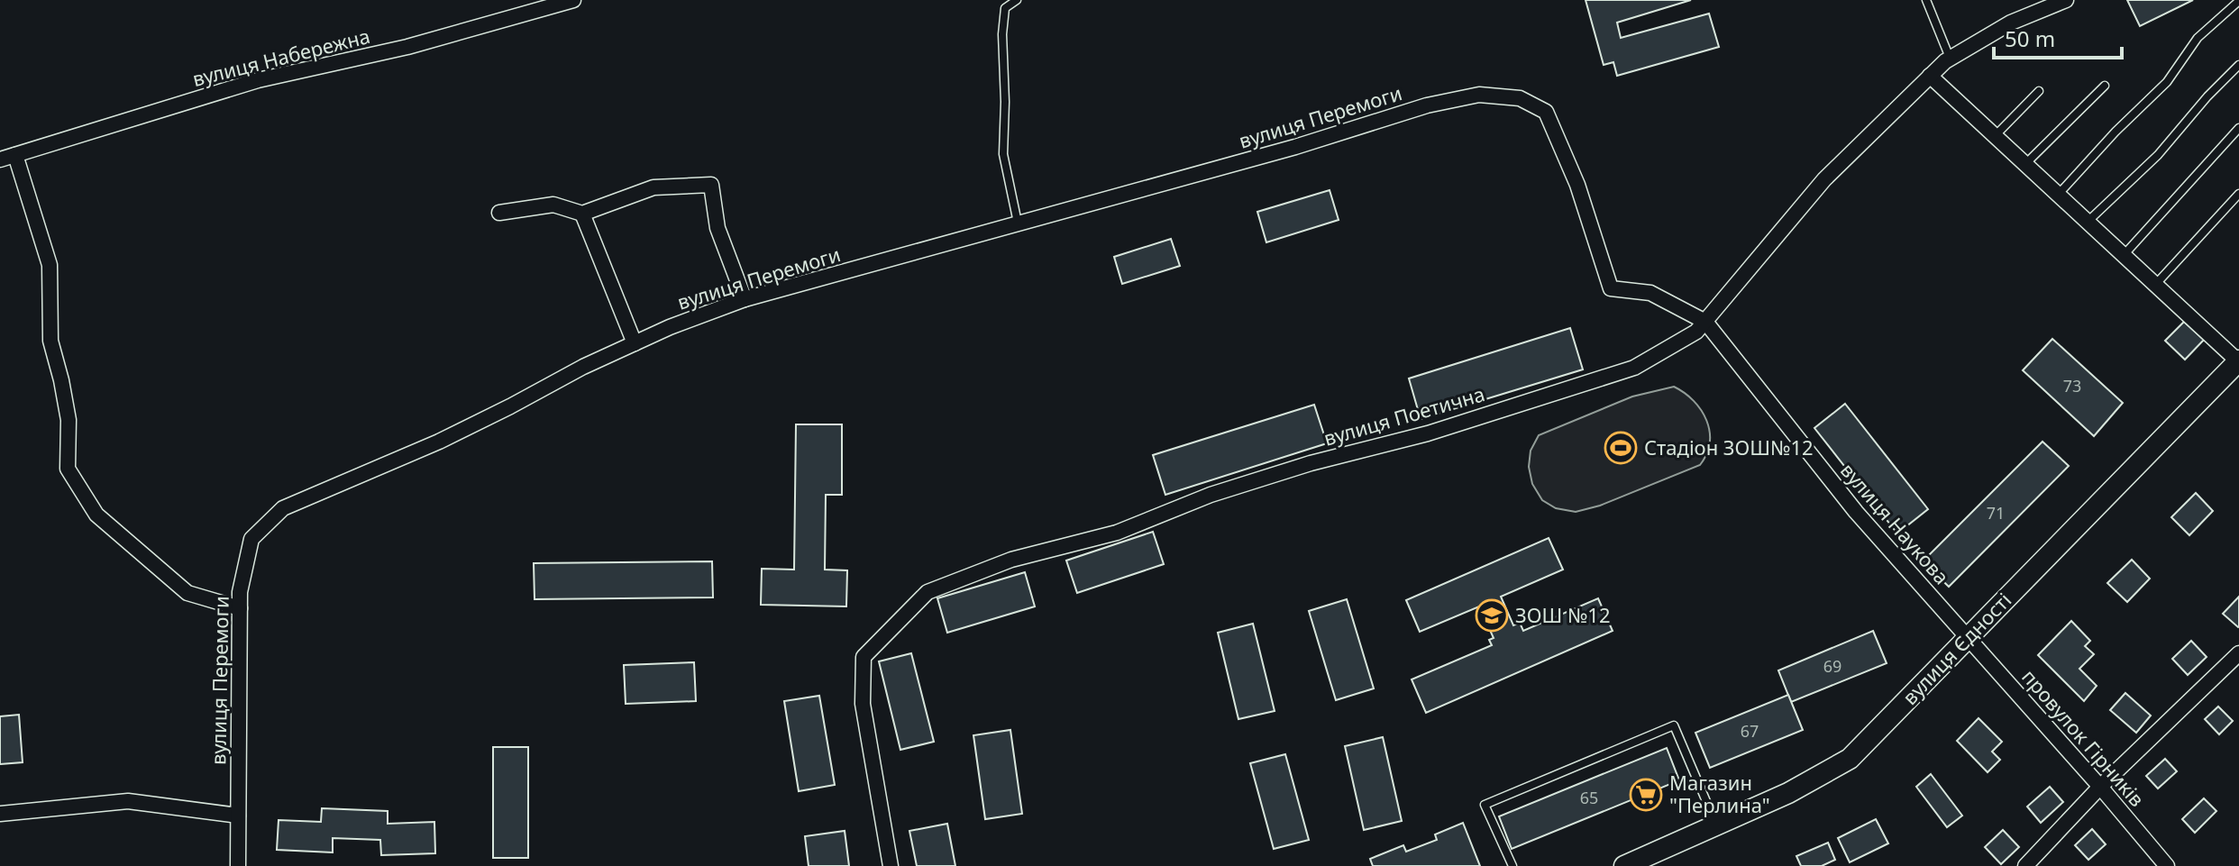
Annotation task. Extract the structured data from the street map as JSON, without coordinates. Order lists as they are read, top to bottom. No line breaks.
{"streets":{"street":["вулиця Набережна","вулиця Перемоги","вулиця Поетична","вулиця Наукова","вулиця Єдності","провулок Гірників"]},"crossings":[["вулиця Перемоги","вулиця Наукова"],["вулиця Поетична","вулиця Наукова"],["вулиця Наукова","вулиця Єдності"],["вулиця Наукова","провулок Гірників"],["вулиця Єдності","провулок Гірників"]],"places":{"sports":["Стадіон ЗОШ№12"],"school or university":["ЗОШ №12"],"supermarket":["Магазин \"Перлина\""]},"house_numbers":["73","71","69","67","65"],"scale_bar":"50 m"}
